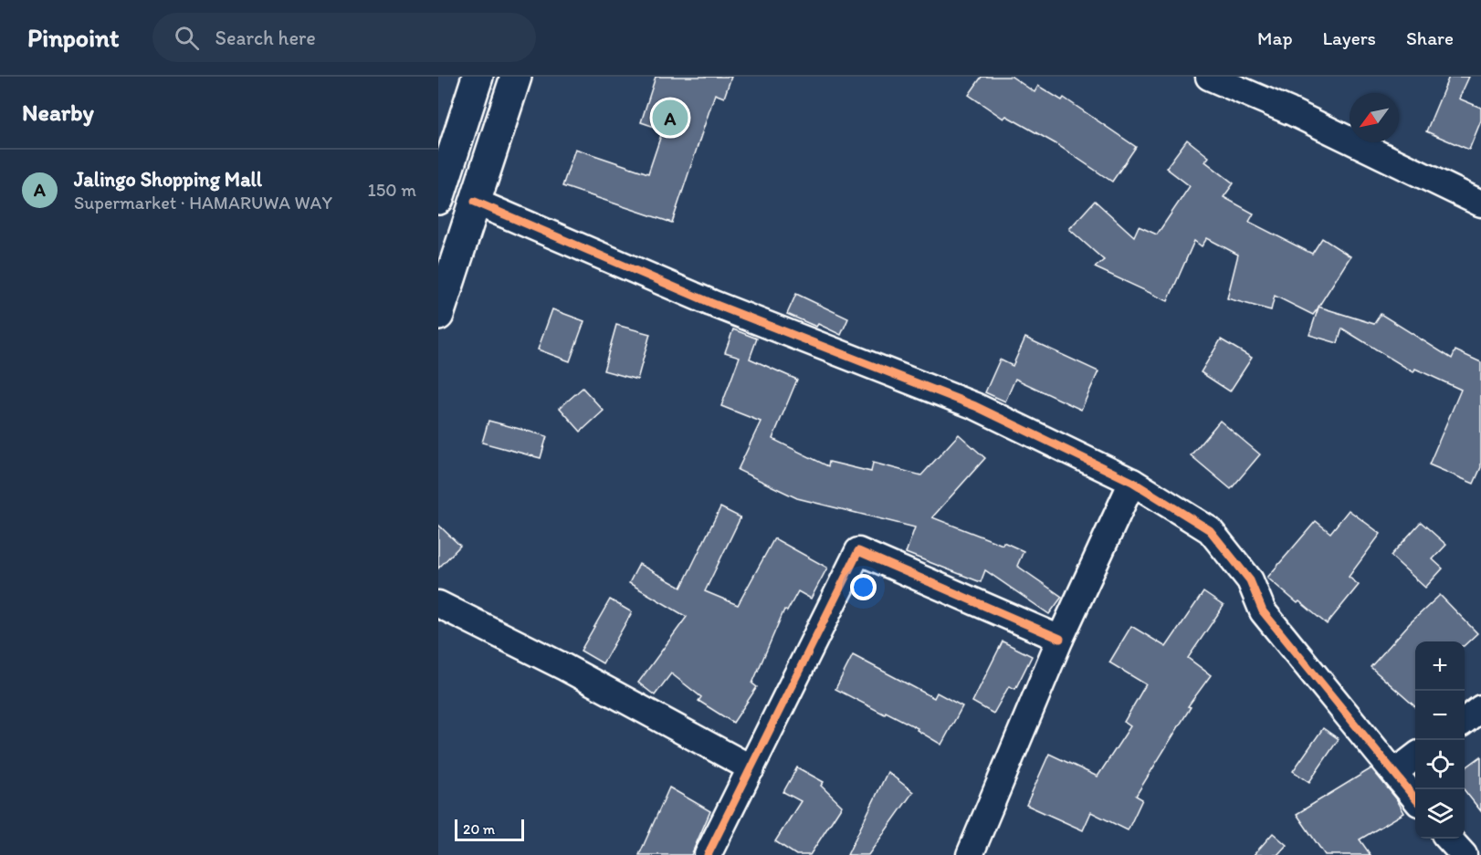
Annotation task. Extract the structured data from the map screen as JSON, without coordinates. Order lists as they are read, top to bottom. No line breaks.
{"scale_bar":"20 m","north":"bottom left","page":{"header":"Pinpoint","search":"Search here","nav":["Map","Layers","Share"],"heading":"Nearby","pins":"A","list":[{"mark":"A","name":"Jalingo Shopping Mall","note":"Supermarket · HAMARUWA WAY","value":"150 m"}],"map_buttons":["+","−"],"scale":"20 m"}}
